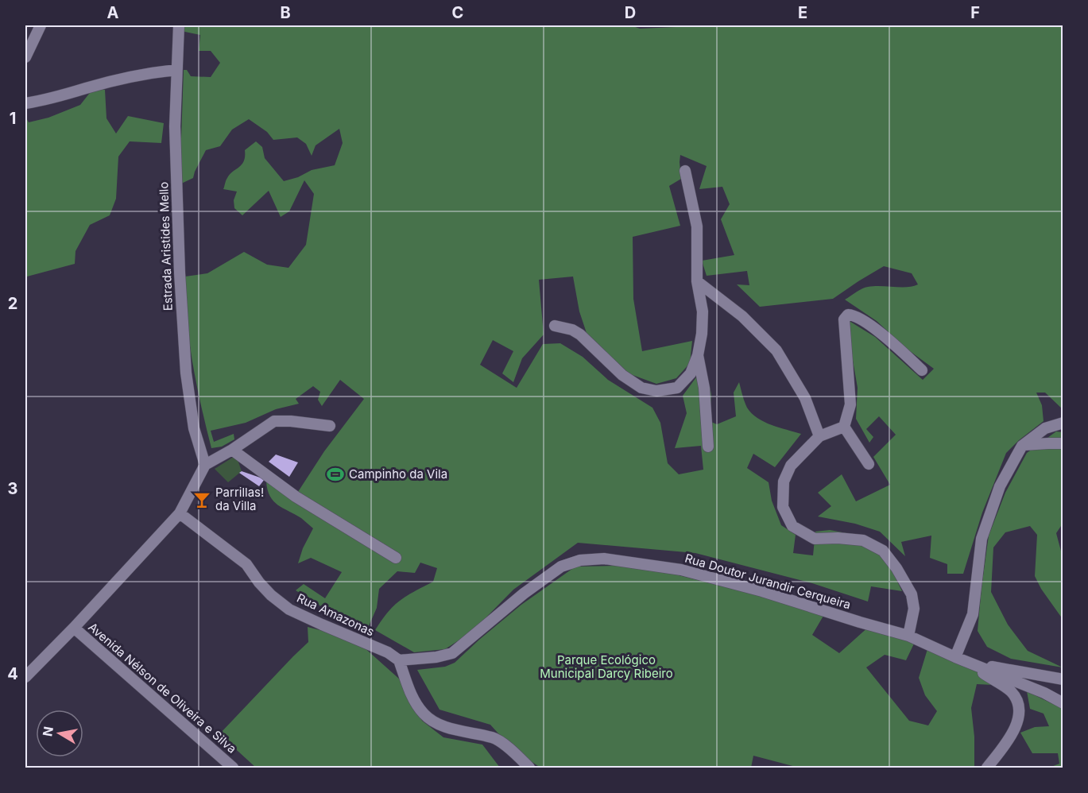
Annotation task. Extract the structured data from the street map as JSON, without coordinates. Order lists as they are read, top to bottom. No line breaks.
{"streets":{"street":["Estrada Aristides Mello","Rua Doutor Jurandir Cerqueira","Rua Amazonas","Avenida Nélson de Oliveira e Silva"]},"crossings":[["Rua Doutor Jurandir Cerqueira","Rua Amazonas"]],"parks":["Parque Ecológico Municipal Darcy Ribeiro"],"places":{"sports":["Campinho da Vila"],"bar":["Parrillas! da Villa"]},"north":"left","grid":{"columns":["A","B","C","D","E","F"],"rows":["1","2","3","4"]}}
